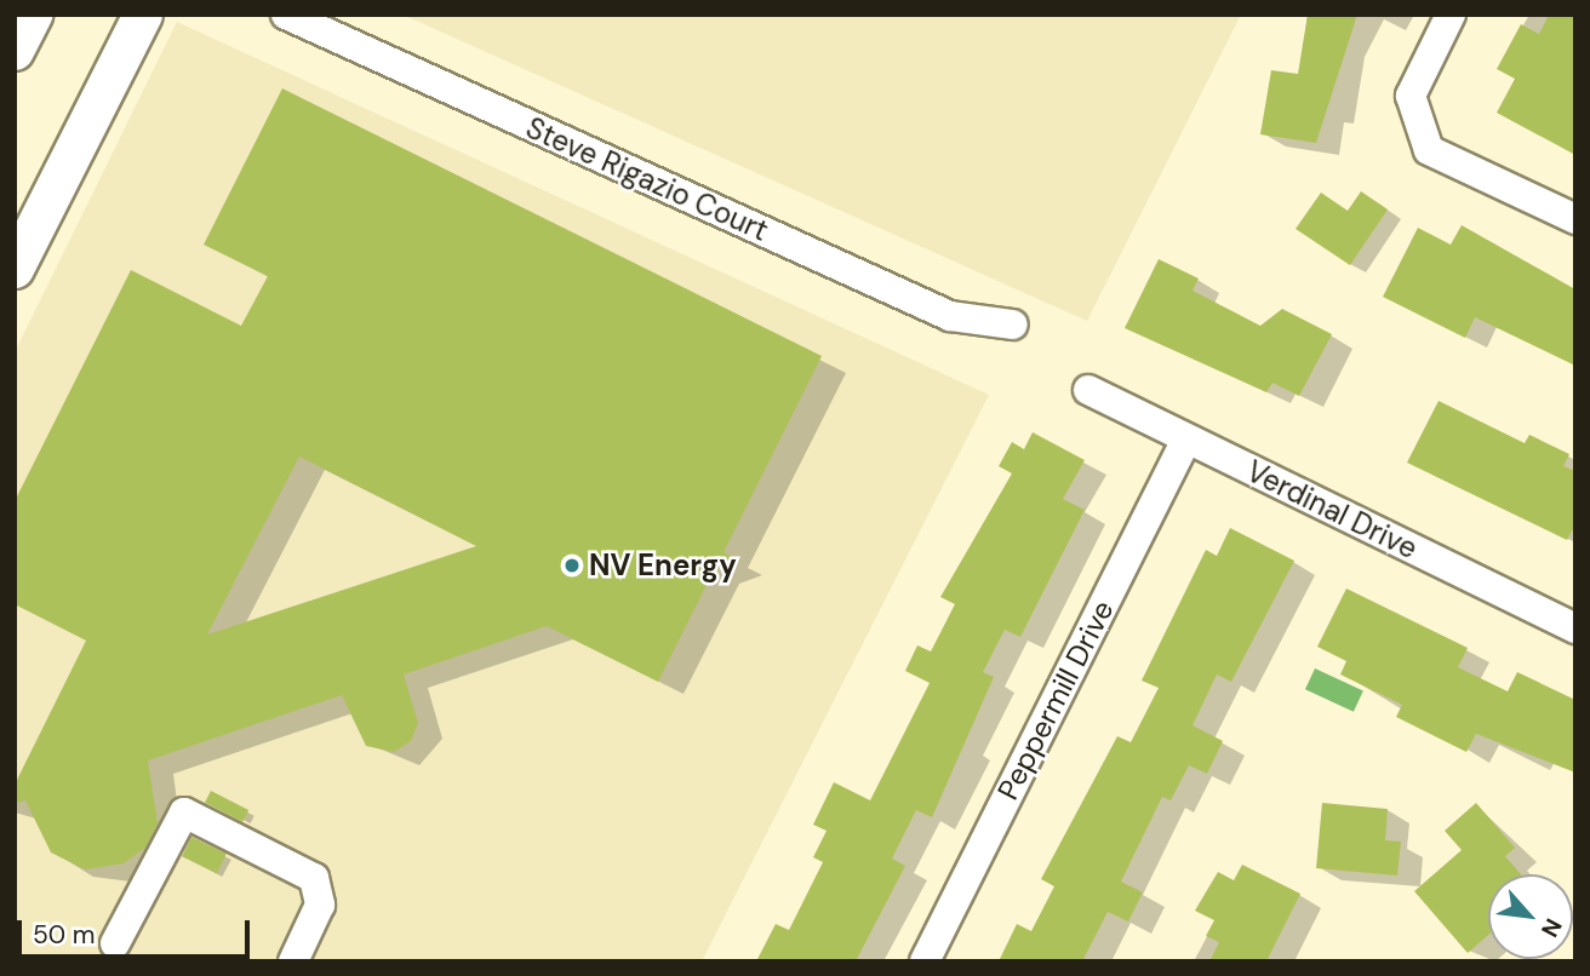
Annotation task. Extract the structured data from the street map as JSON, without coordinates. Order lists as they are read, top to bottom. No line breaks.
{"streets":{"street":["Steve Rigazio Court","Verdinal Drive","Peppermill Drive"]},"crossings":[["Verdinal Drive","Peppermill Drive"]],"places":["NV Energy"],"scale_bar":"50 m","north":"bottom right"}
